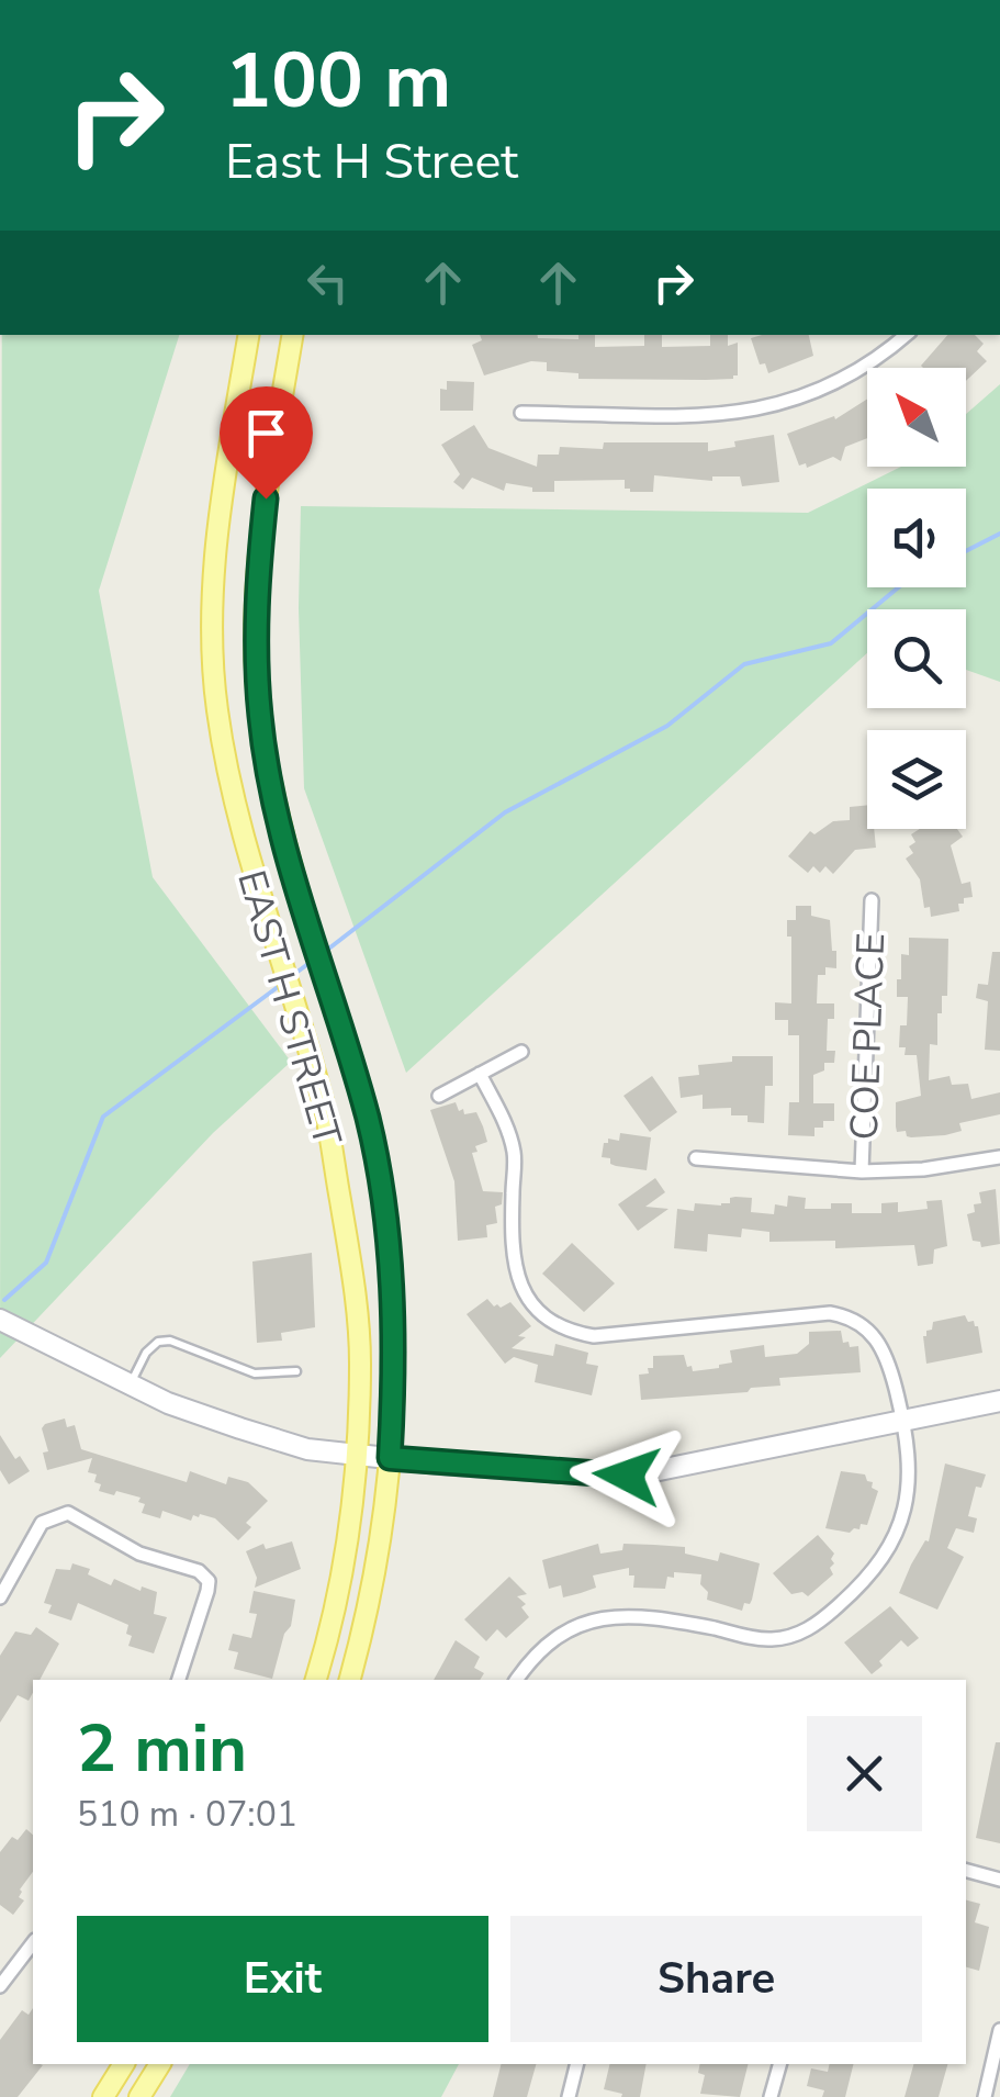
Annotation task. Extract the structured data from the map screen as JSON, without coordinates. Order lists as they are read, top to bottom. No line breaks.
{"streets":{"main road":["EAST H STREET"],"street":["COE PLACE"]},"north":"top left","page":{"turn":["100 m","East H Street"],"heading":["2 min","510 m · 07:01"],"buttons":["Exit","Share"]}}
